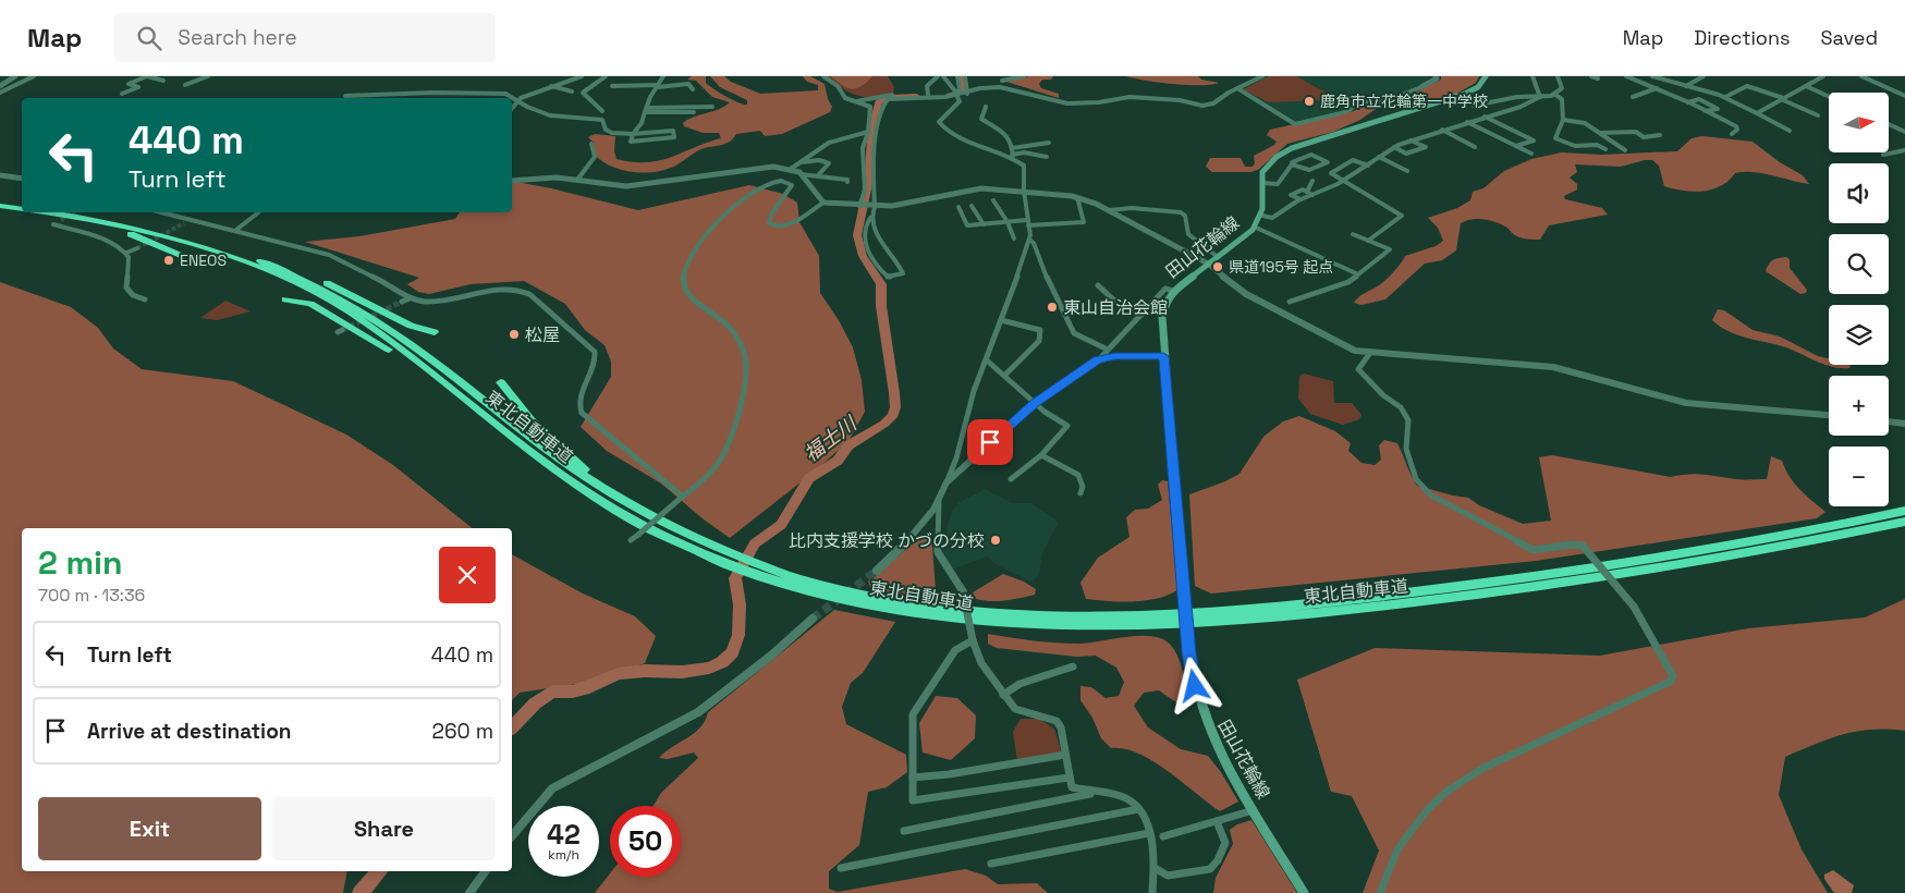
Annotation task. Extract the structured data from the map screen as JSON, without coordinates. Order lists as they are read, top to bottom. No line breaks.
{"streets":{"highway":["東北自動車道"],"main road":["田山花輪線"]},"water":["福士川"],"places":["鹿角市立花輪第一中学校","ENEOS","県道195号 起点","東山自治会館","松屋","比内支援学校 かづの分校"],"north":"right","page":{"header":"Map","search":"Search here","nav":["Map","Directions","Saved"],"map_buttons":["+","−"],"turn":["440 m","Turn left"],"heading":["2 min","700 m · 13:36"],"list":[{"name":"Turn left","value":"440 m"},{"name":"Arrive at destination","value":"260 m"}],"buttons":["Exit","Share"],"speed":"42 km/h","limit":"50"}}
